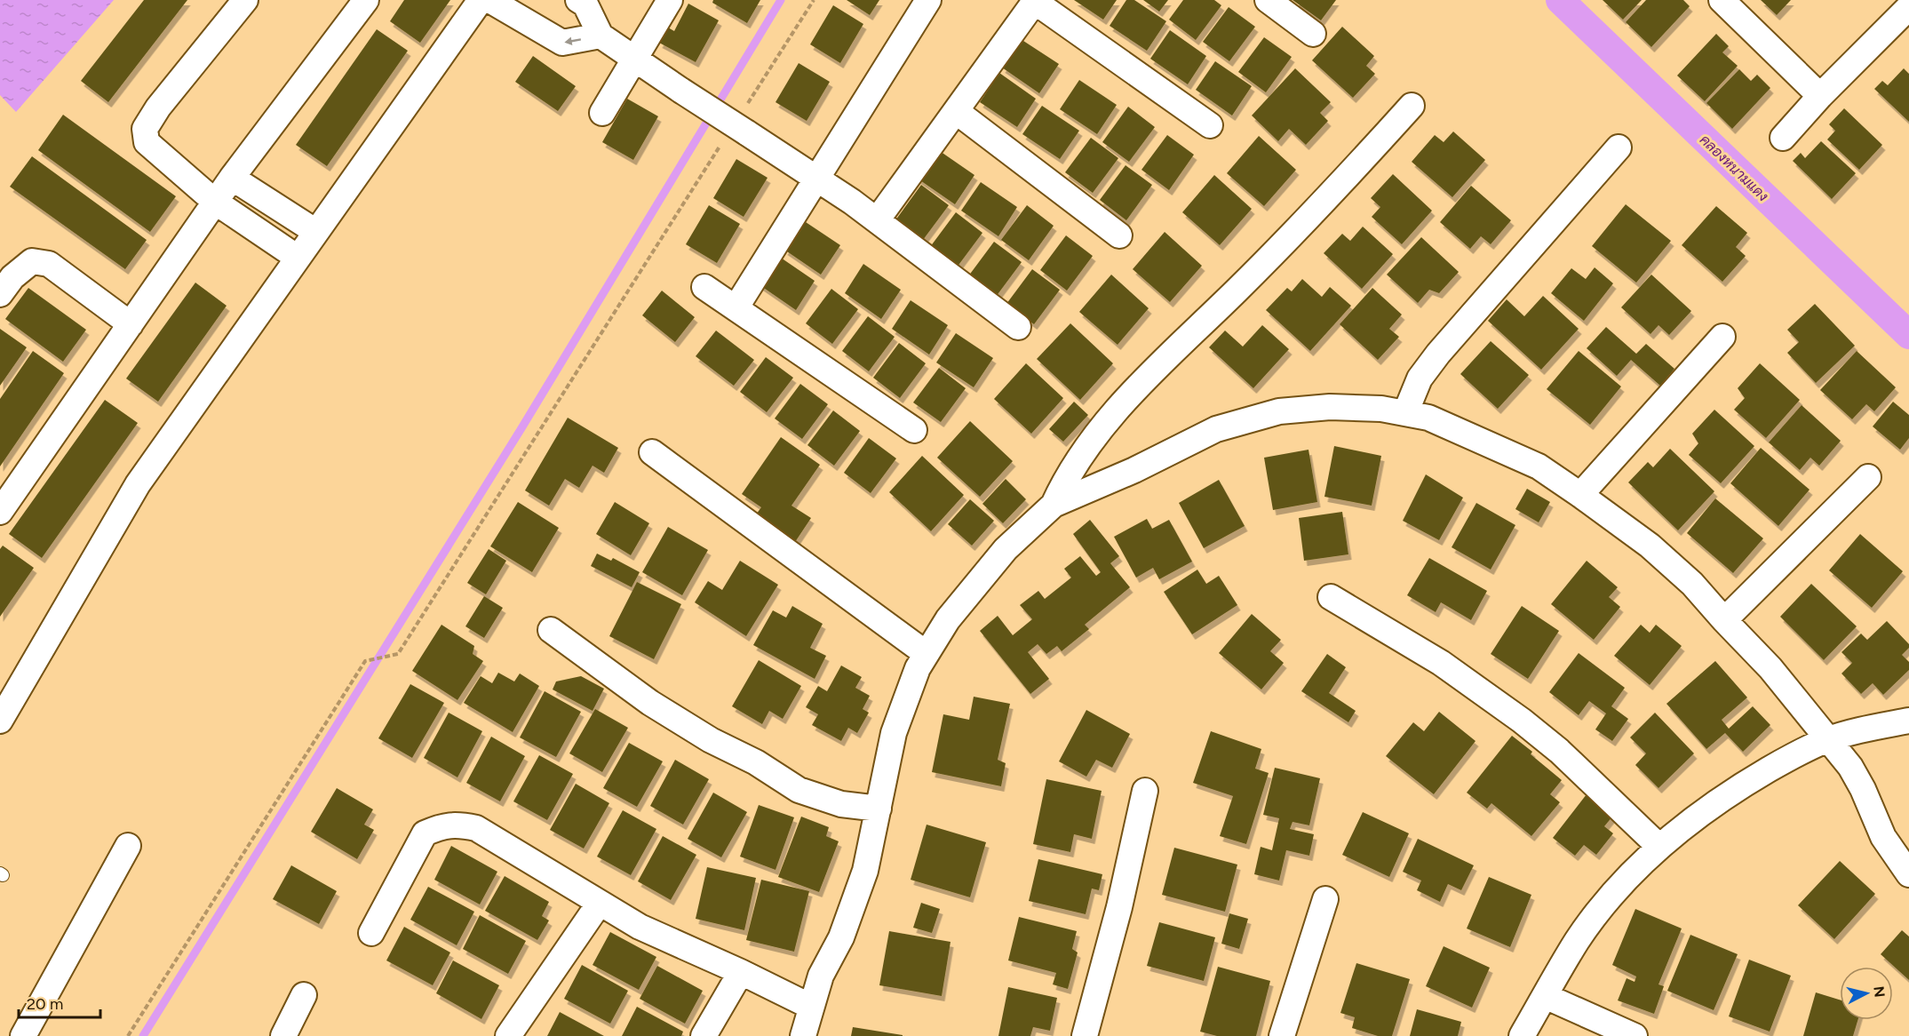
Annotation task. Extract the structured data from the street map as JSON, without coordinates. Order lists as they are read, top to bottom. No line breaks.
{"water":["คลองหนามแดง"],"scale_bar":"20 m","north":"right"}
